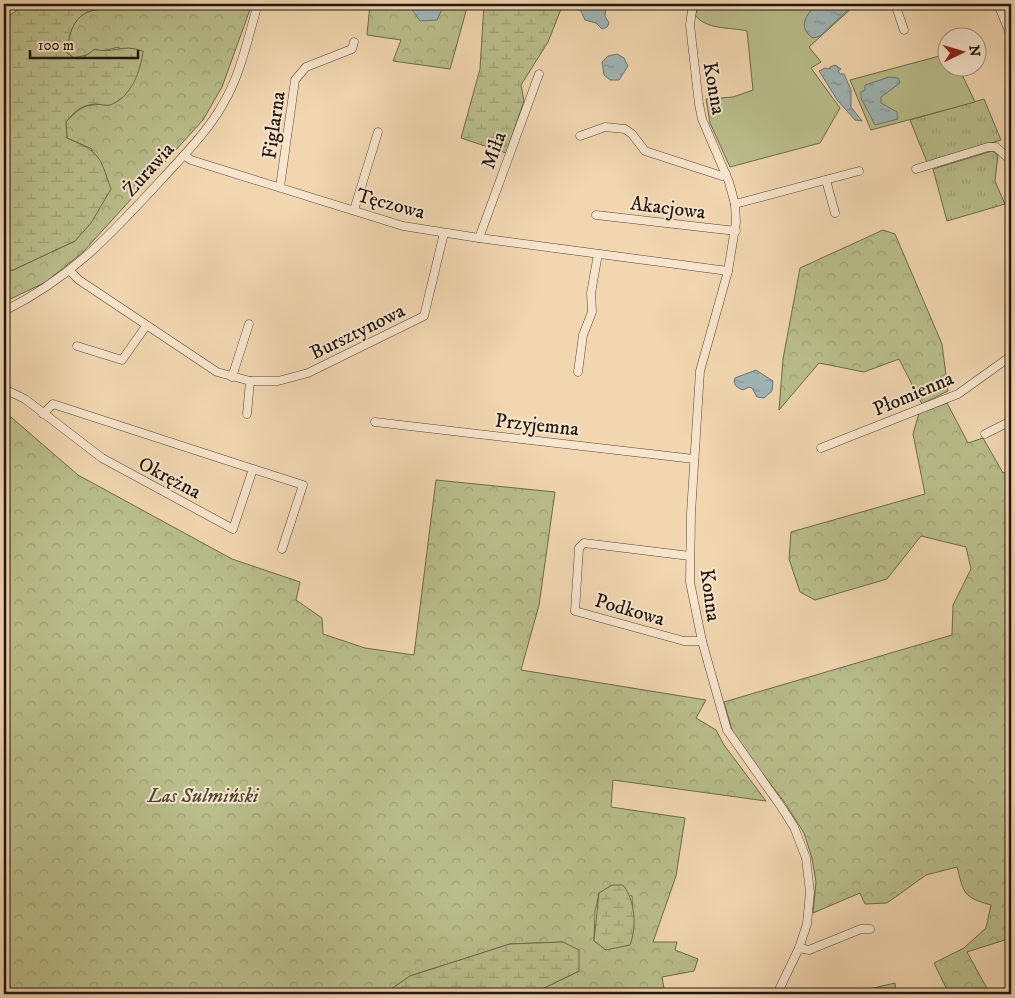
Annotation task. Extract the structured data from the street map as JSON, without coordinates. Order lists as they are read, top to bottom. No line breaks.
{"streets":{"street":["Konna","Figlarna","Miła","Żurawia","Tęczowa","Akacjowa","Bursztynowa","Płomienna","Przyjemna","Okrężna","Podkowa"]},"crossings":[["Konna","Tęczowa"],["Konna","Akacjowa"],["Konna","Przyjemna"],["Konna","Podkowa"],["Figlarna","Tęczowa"],["Miła","Tęczowa"],["Żurawia","Tęczowa"],["Żurawia","Bursztynowa"],["Tęczowa","Bursztynowa"]],"parks":["Las Sulmiński"],"scale_bar":"100 m","north":"right"}
